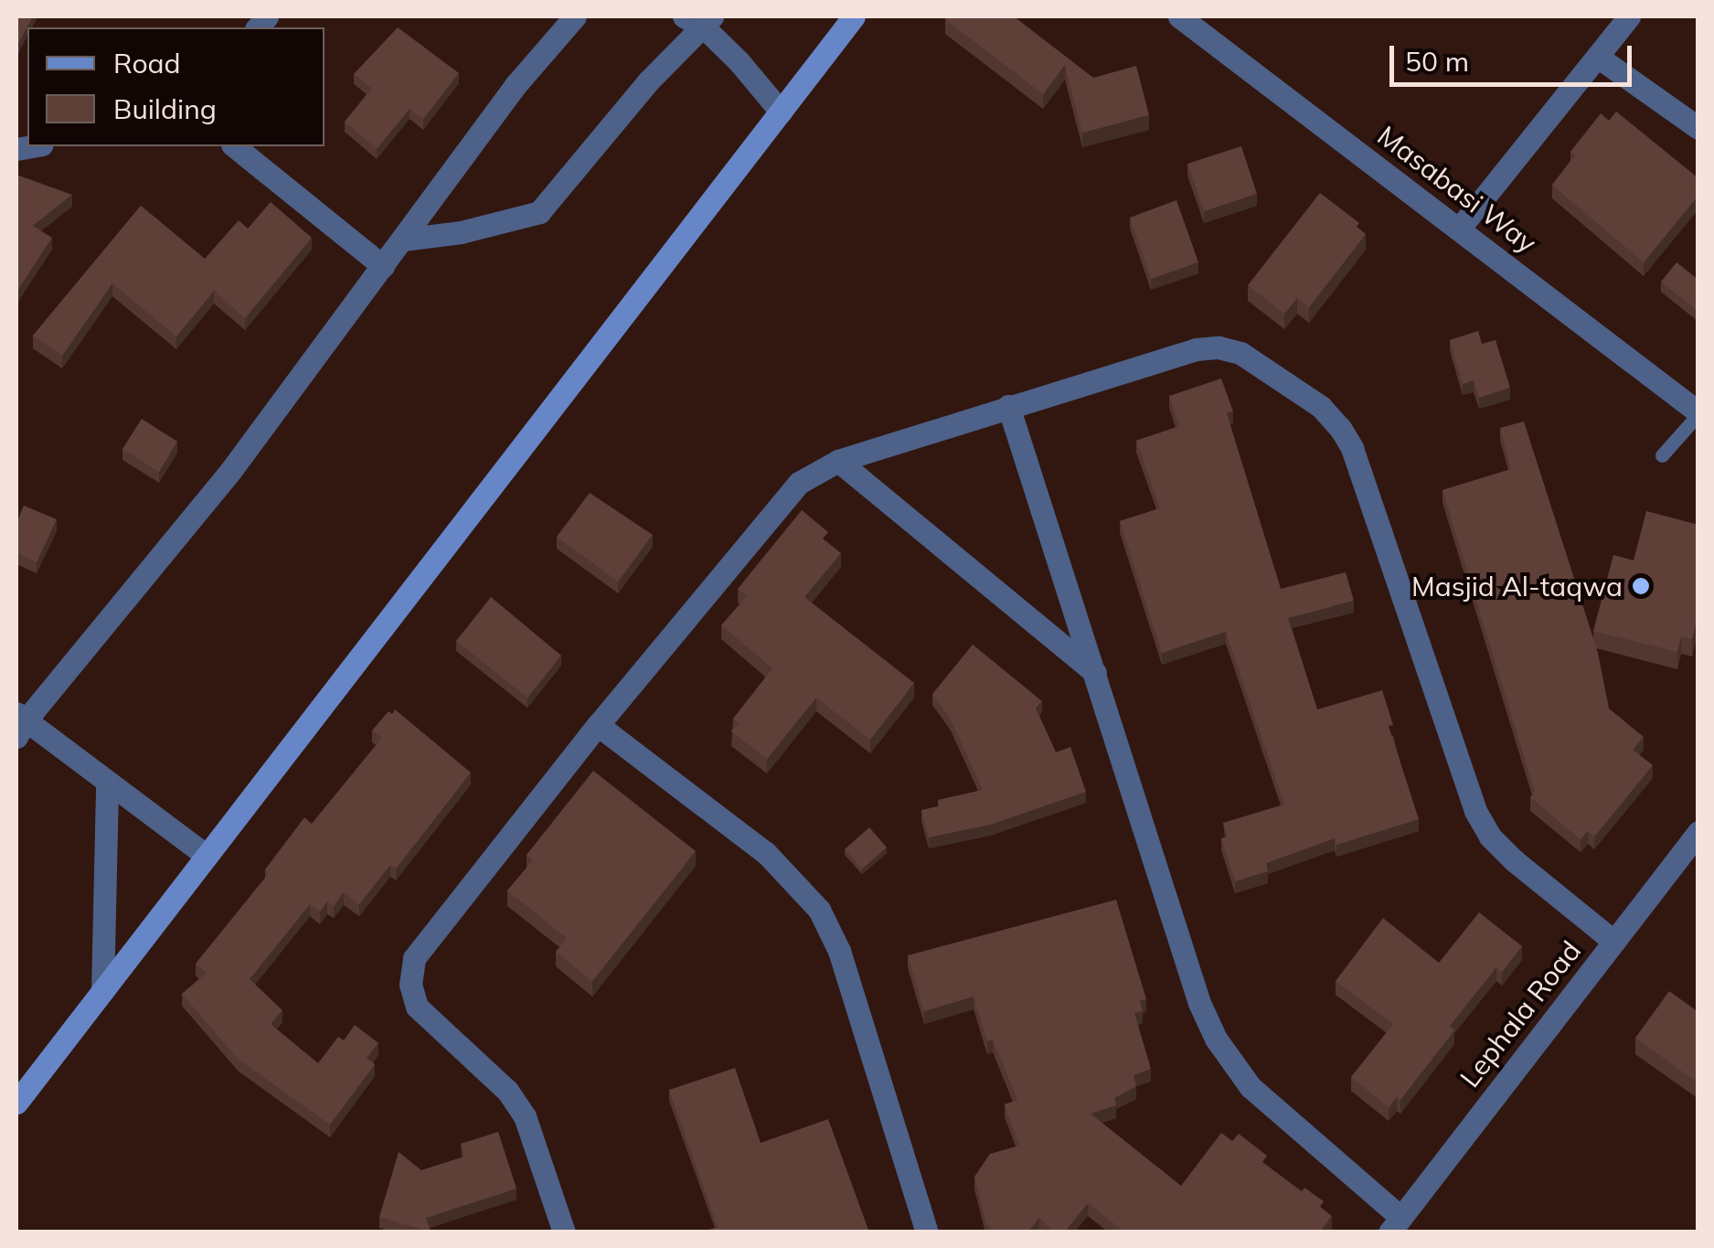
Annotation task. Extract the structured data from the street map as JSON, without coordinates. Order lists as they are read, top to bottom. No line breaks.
{"streets":{"street":["Masabasi Way","Lephala Road"]},"places":["Masjid Al-taqwa"],"legend":["Road","Building"],"scale_bar":"50 m"}
